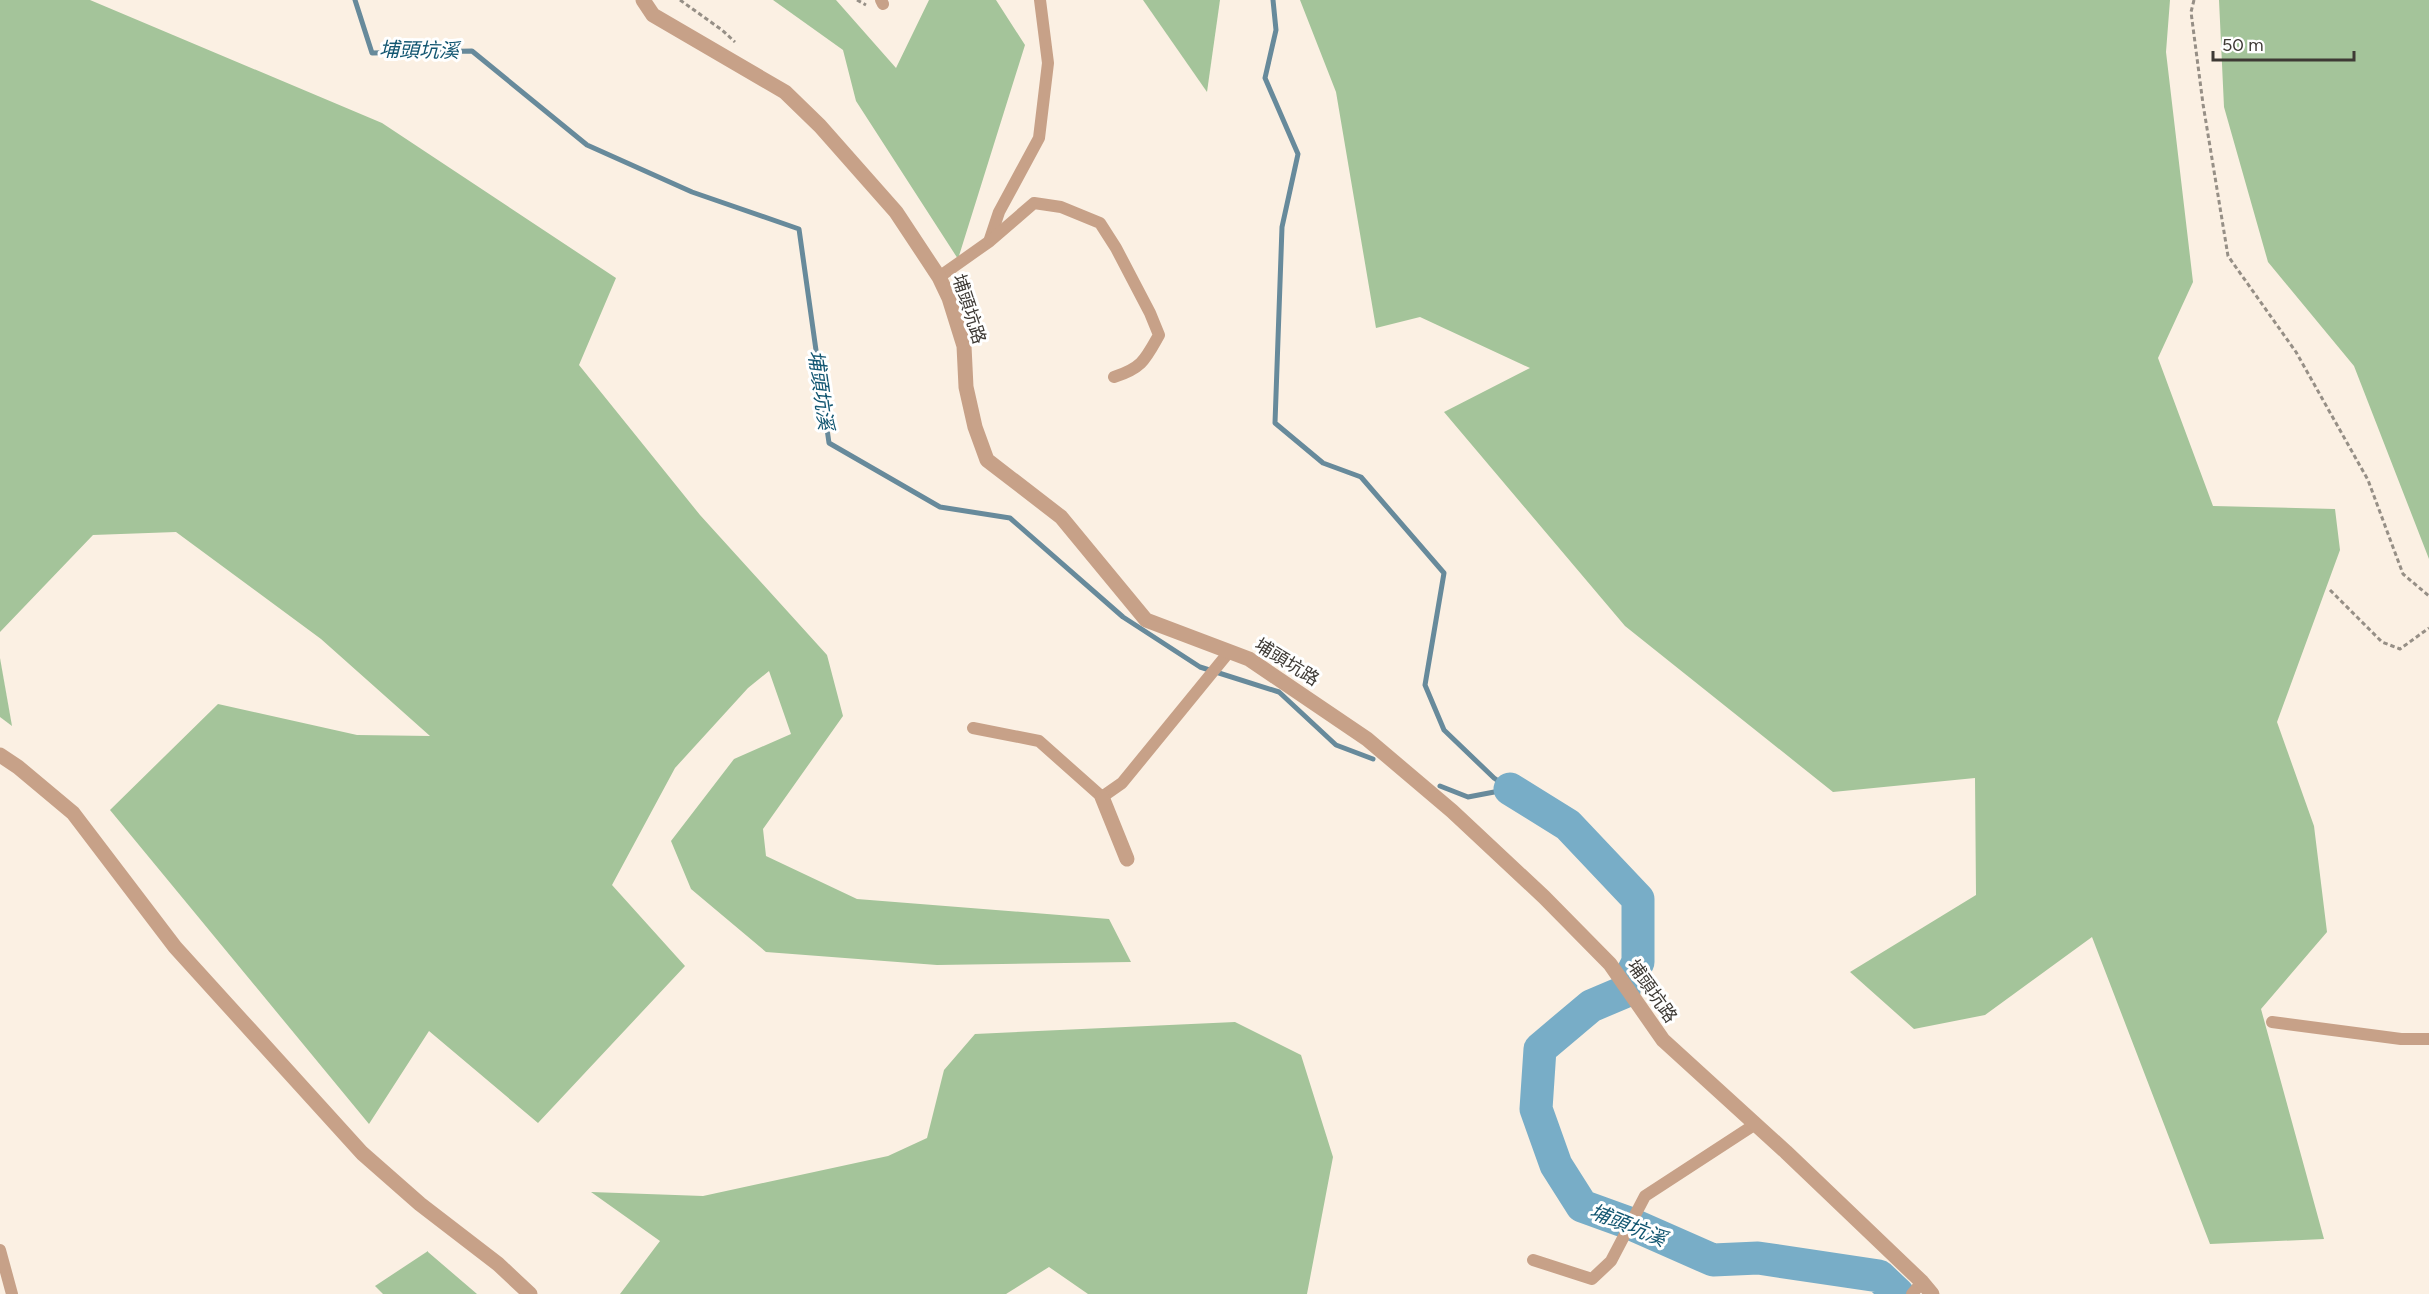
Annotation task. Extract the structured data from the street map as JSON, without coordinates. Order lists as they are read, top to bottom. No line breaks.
{"streets":{"street":["埔頭坑路"]},"water":["埔頭坑溪"],"scale_bar":"50 m"}
